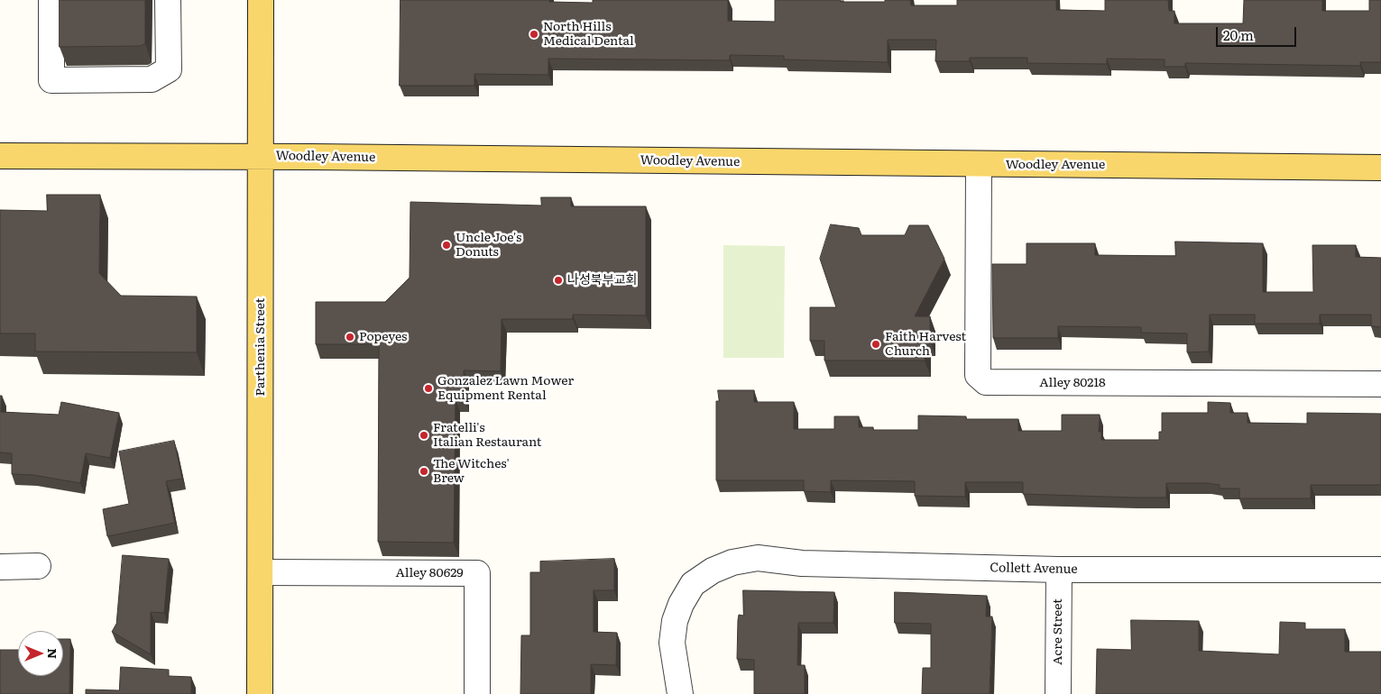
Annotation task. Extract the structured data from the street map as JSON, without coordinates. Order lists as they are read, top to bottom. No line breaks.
{"streets":{"main road":["Woodley Avenue","Parthenia Street"],"street":["Alley 80218","Collett Avenue","Alley 80629","Acre Street"]},"crossings":[["Woodley Avenue","Parthenia Street"],["Woodley Avenue","Alley 80218"],["Parthenia Street","Alley 80629"],["Collett Avenue","Acre Street"]],"places":["North Hills Medical Dental","Uncle Joe's Donuts","나성북부교회","Popeyes","Faith Harvest Church","Gonzalez Lawn Mower Equipment Rental","Fratelli's Italian Restaurant","The Witches' Brew"],"scale_bar":"20 m","north":"right"}
